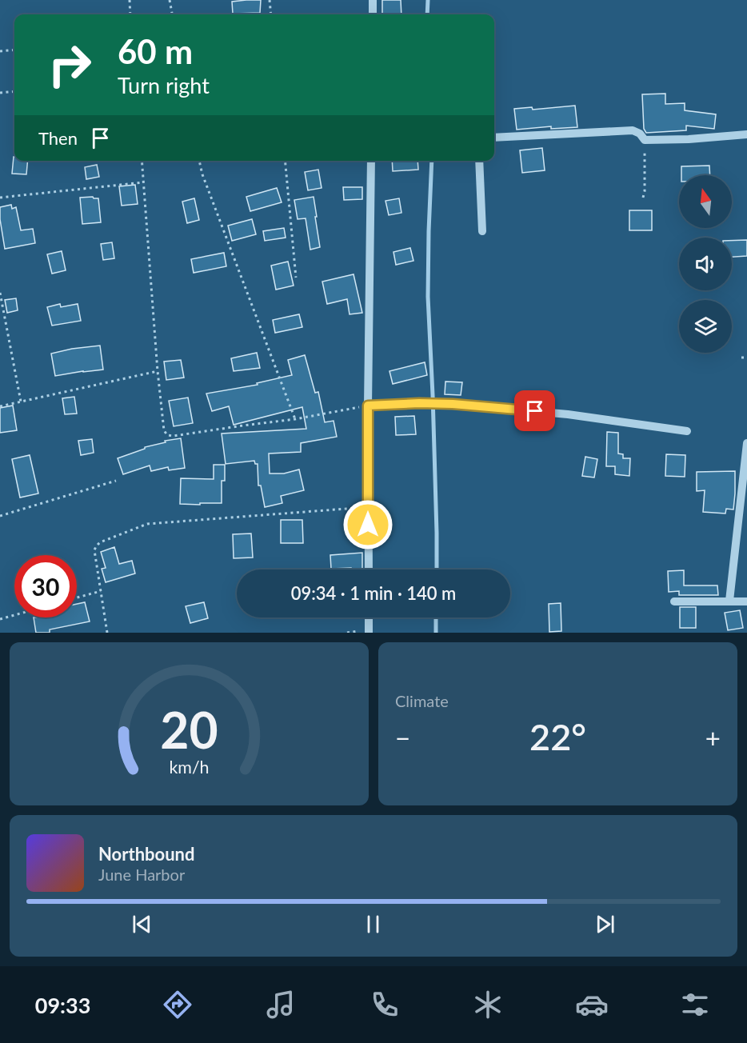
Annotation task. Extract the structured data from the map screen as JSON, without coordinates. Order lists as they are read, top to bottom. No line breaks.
{"north":"top","page":{"turn":["60 m","Turn right"],"then":"Then","limit":"30","trip":"09:34 · 1 min · 140 m","tile":"Climate","heat":["−","22°","+"],"song":["Northbound","June Harbor"],"tabs":"09:33","gauge":["20","km/h"]}}
